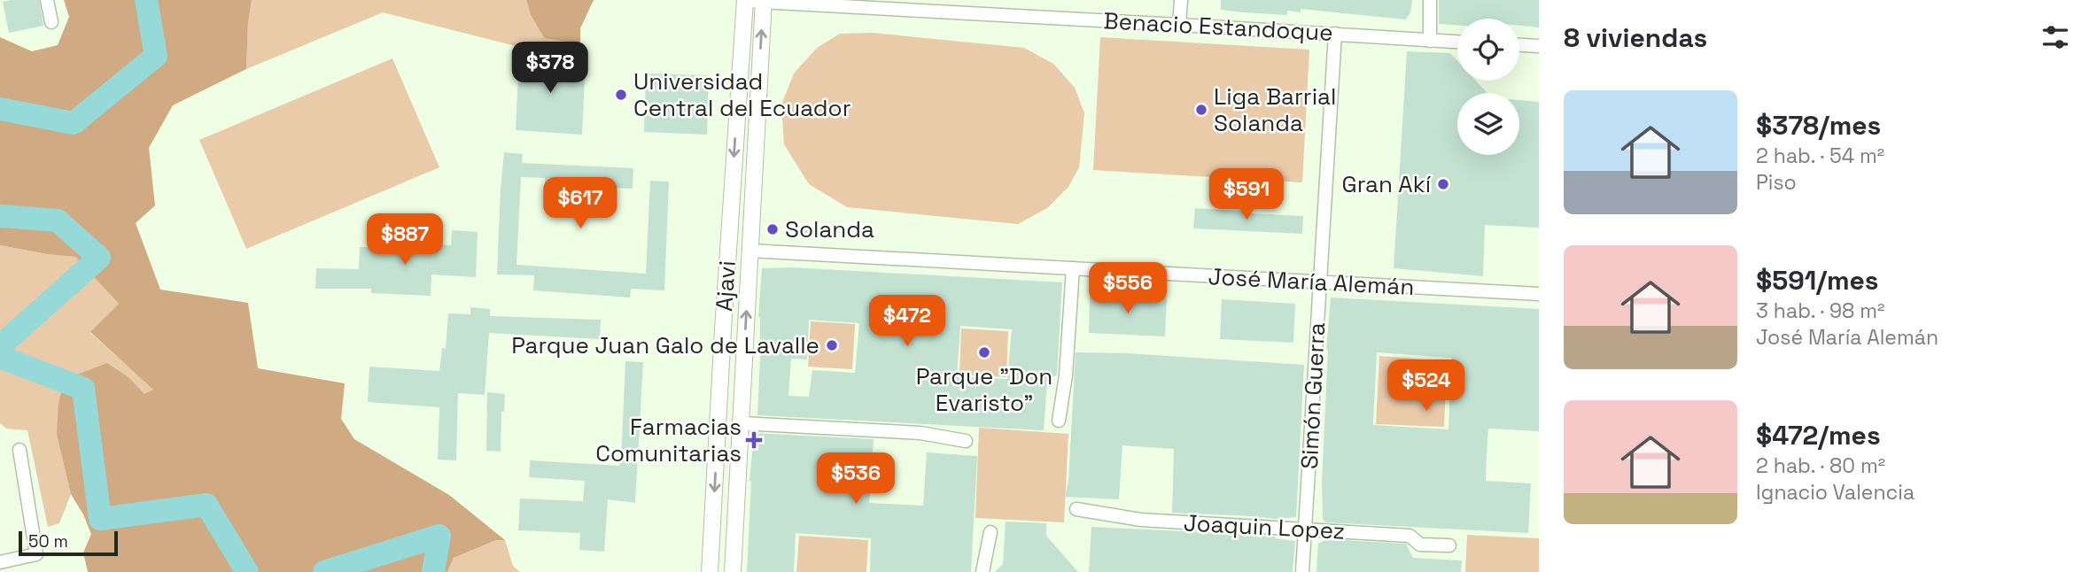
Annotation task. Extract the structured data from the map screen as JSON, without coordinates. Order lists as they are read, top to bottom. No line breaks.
{"streets":{"street":["Benacio Estandoque","José María Alemán","Ajavi","Simón Guerra","Joaquin Lopez"]},"crossings":[["Benacio Estandoque","Ajavi"],["Benacio Estandoque","Simón Guerra"],["José María Alemán","Ajavi"],["José María Alemán","Simón Guerra"],["Simón Guerra","Joaquin Lopez"]],"places":{"other":["Universidad Central del Ecuador","Liga Barrial Solanda","Gran Akí","Solanda","Parque Juan Galo de Lavalle","Parque \"Don Evaristo\""],"health":["Farmacias Comunitarias"]},"scale_bar":"50 m","page":{"heading":"8 viviendas","price":["$378","$591","$617","$887","$556","$472","$524","$536"],"list":[{"name":"$378/mes","note":"2 hab. · 54 m² · Piso"},{"name":"$591/mes","note":"3 hab. · 98 m² · José María Alemán"},{"name":"$472/mes","note":"2 hab. · 80 m² · Ignacio Valencia"}],"scale":"50 m"}}
